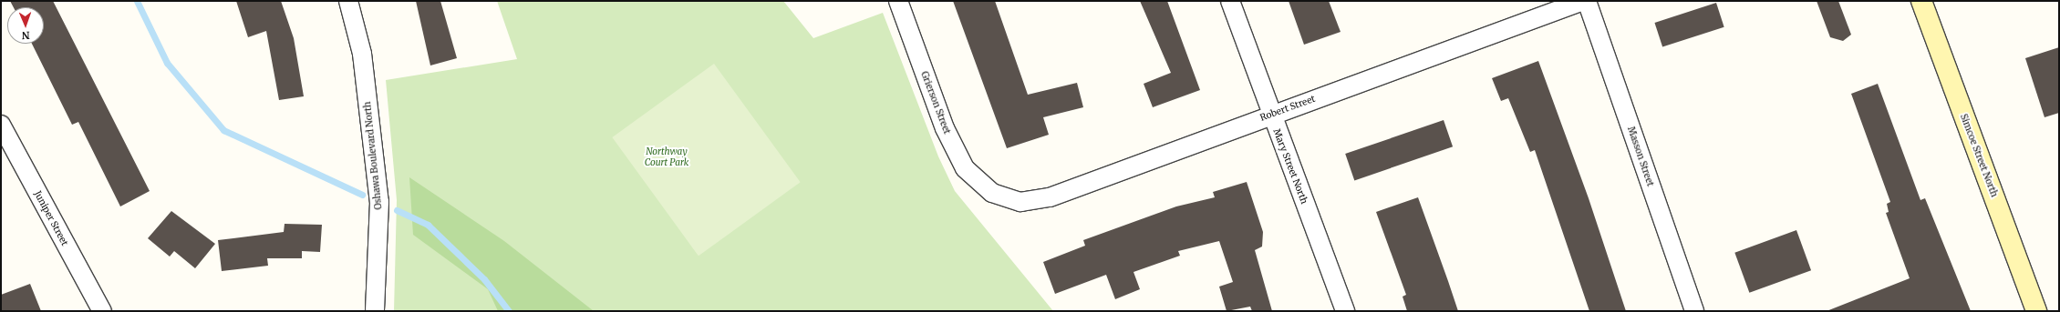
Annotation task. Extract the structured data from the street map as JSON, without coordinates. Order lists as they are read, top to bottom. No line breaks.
{"streets":{"main road":["Simcoe Street North"],"street":["Grierson Street","Robert Street","Oshawa Boulevard North","Masson Street","Mary Street North","Juniper Street"]},"crossings":[["Grierson Street","Robert Street"],["Robert Street","Mary Street North"]],"parks":["Northway Court Park"],"north":"bottom"}
